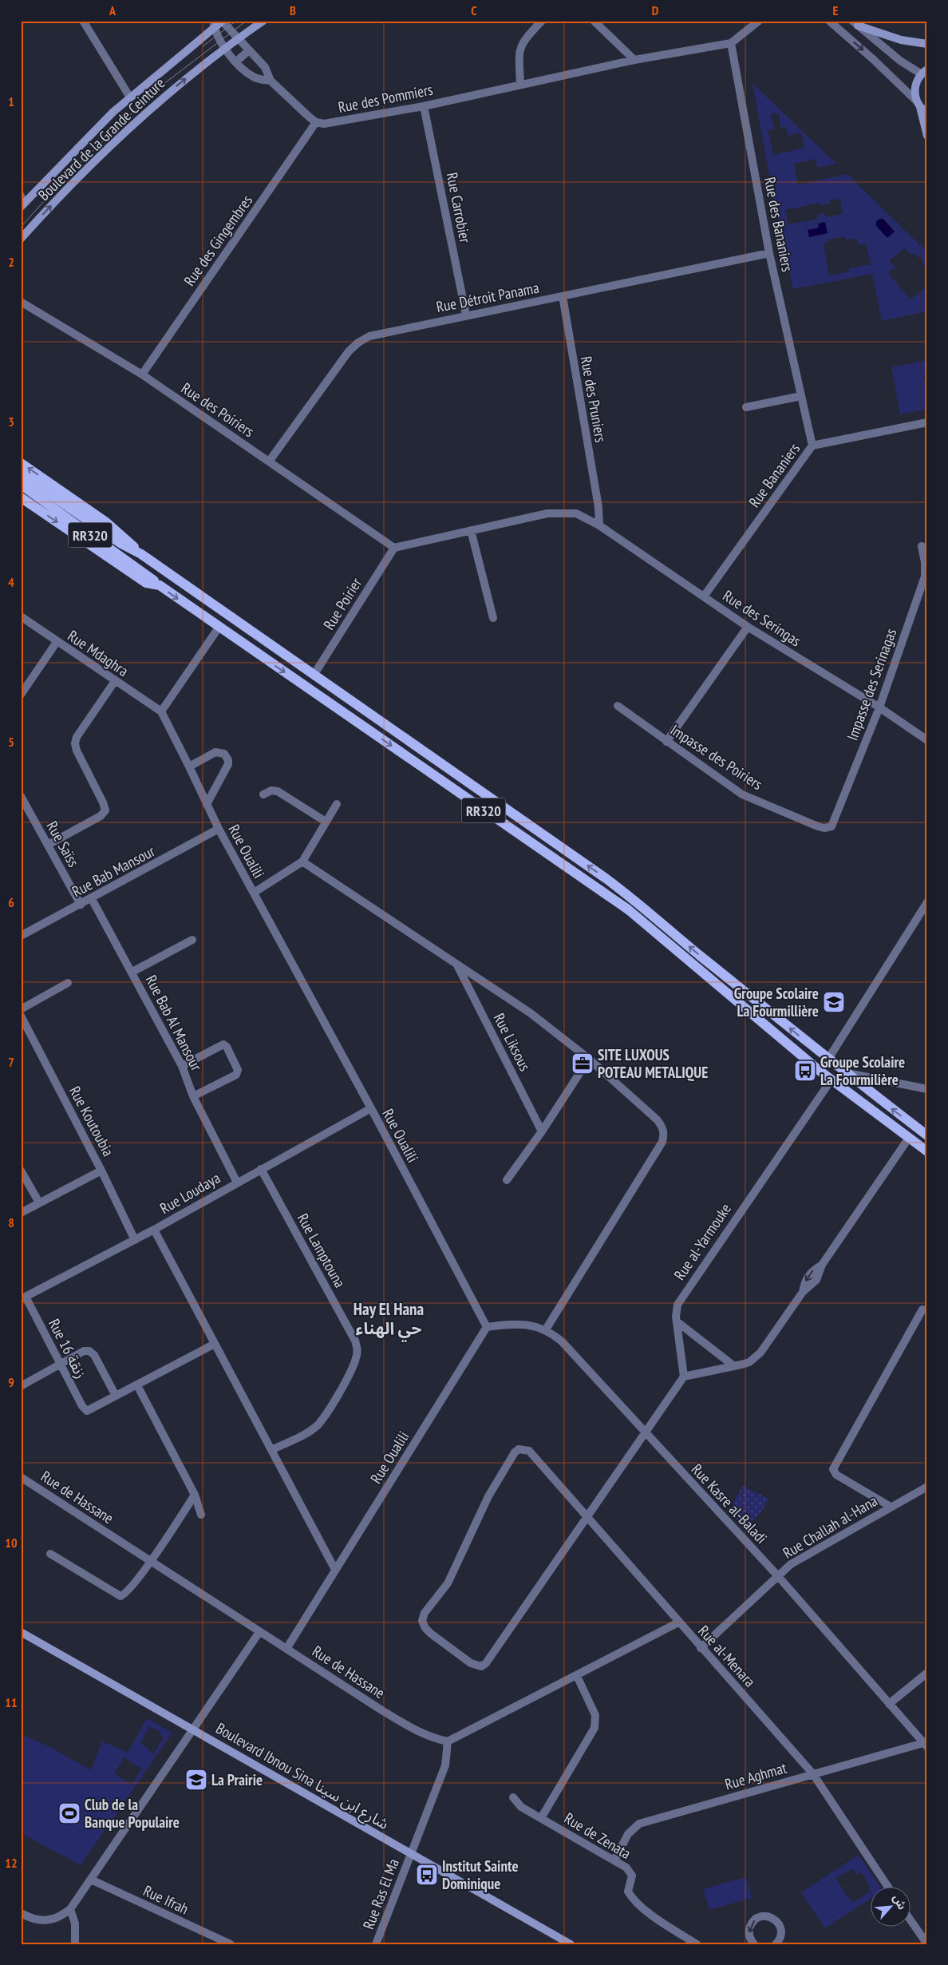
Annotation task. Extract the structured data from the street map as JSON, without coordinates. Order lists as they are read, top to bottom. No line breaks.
{"streets":{"main road":["Boulevard de la Grande Ceinture","RR320","Boulevard Ibnou Sina شارع ابن سينا"],"street":["Rue des Pommiers","Rue Carrobier","Rue des Bananiers","Rue des Gingembres","Rue Détroit Panama","Rue des Pruniers","Rue des Poiriers","Rue Bananiers","Rue Poirier","Rue des Seringas","Rue Mdaghra","Impasse des Serinagas","Impasse des Poiriers","Rue Saïss","Rue Oualili","Rue Bab Mansour","Rue Bab Al Mansour","Rue Liksous","Rue Koutoubia","Rue Loudaya","Rue al-Yarmouke","Rue Lamptouna","Rue 16 زنقة","Rue de Hassane","Rue Kasre al-Baladi","Rue Challah al-Hana","Rue al-Menara","Rue Aghmat","Rue de Zenata","Rue Ras El Ma","Rue Ifrah"]},"crossings":[["Rue des Pommiers","Rue Carrobier"],["Rue des Pommiers","Rue des Bananiers"],["Rue des Pommiers","Rue des Gingembres"],["Rue Carrobier","Rue Détroit Panama"],["Rue des Bananiers","Rue Détroit Panama"],["Rue des Bananiers","Rue Bananiers"],["Rue des Gingembres","Rue des Poiriers"],["Rue Détroit Panama","Rue des Pruniers"],["Rue Détroit Panama","Rue des Poiriers"],["Rue des Pruniers","Rue des Seringas"],["Rue des Poiriers","Rue Poirier"],["Rue des Poiriers","Rue des Seringas"],["Rue Bananiers","Rue des Seringas"],["RR320","Rue Poirier"],["RR320","Rue al-Yarmouke"],["Rue Poirier","Rue des Seringas"],["Rue des Seringas","Impasse des Serinagas"],["Rue Mdaghra","Rue Oualili"],["Impasse des Serinagas","Impasse des Poiriers"],["Rue Saïss","Rue Bab Mansour"],["Rue Oualili","Rue Bab Mansour"],["Rue Oualili","Rue Loudaya"],["Rue Oualili","Rue de Hassane"],["Rue Oualili","Rue Kasre al-Baladi"],["Rue Bab Mansour","Rue Bab Al Mansour"],["Rue Bab Al Mansour","Rue Loudaya"],["Rue Liksous","Rue Kasre al-Baladi"],["Rue Koutoubia","Rue Loudaya"],["Rue Loudaya","Rue Lamptouna"],["Rue Loudaya","Rue 16 زنقة"],["Rue de Hassane","Rue Ras El Ma"],["Rue Kasre al-Baladi","Rue Challah al-Hana"],["Rue Kasre al-Baladi","Rue Aghmat"],["Rue Challah al-Hana","Rue al-Menara"],["Rue al-Menara","Rue Aghmat"],["Boulevard Ibnou Sina شارع ابن سينا","Rue Ras El Ma"],["Rue Aghmat","Rue de Zenata"]],"districts":["Hay El Hana حي الهناء"],"places":{"school or university":["Groupe Scolaire La Fourmillière","La Prairie"],"office":["SITE LUXOUS POTEAU METALIQUE"],"bus stop":["Groupe Scolaire La Fourmilière","Institut Sainte Dominique"],"sports":["Club de la Banque Populaire"]},"north":"top right","grid":{"columns":["A","B","C","D","E"],"rows":["1","2","3","4","5","6","7","8","9","10","11","12"]}}
